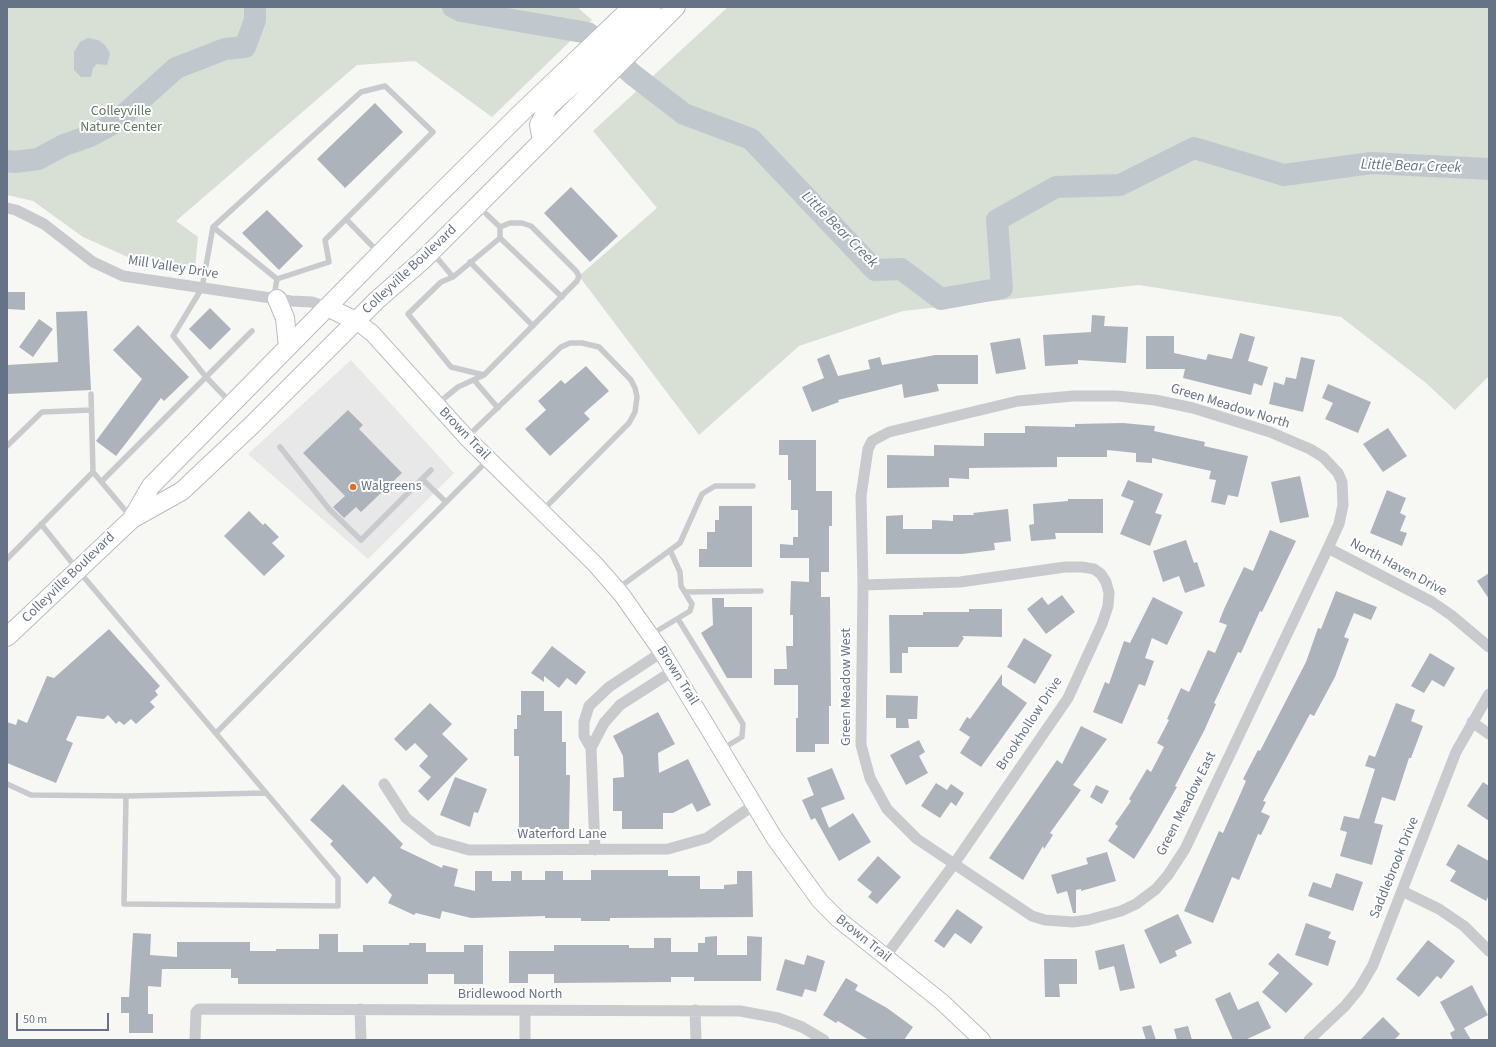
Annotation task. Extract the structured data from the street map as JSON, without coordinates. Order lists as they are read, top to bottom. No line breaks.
{"streets":{"main road":["Colleyville Boulevard"],"street":["Mill Valley Drive","Green Meadow North","Brown Trail","North Haven Drive","Green Meadow West","Brookhollow Drive","Green Meadow East","Waterford Lane","Saddlebrook Drive","Bridlewood North"]},"crossings":[["Mill Valley Drive","Colleyville Boulevard"],["Colleyville Boulevard","Brown Trail"],["Green Meadow North","North Haven Drive"],["Green Meadow North","Green Meadow West"],["Green Meadow North","Green Meadow East"],["Brown Trail","Brookhollow Drive"],["Brown Trail","Waterford Lane"],["North Haven Drive","Green Meadow East"],["Green Meadow West","Brookhollow Drive"],["Green Meadow West","Green Meadow East"],["Brookhollow Drive","Green Meadow East"]],"water":["Little Bear Creek"],"parks":["Colleyville Nature Center"],"places":["Walgreens"],"scale_bar":"50 m"}
